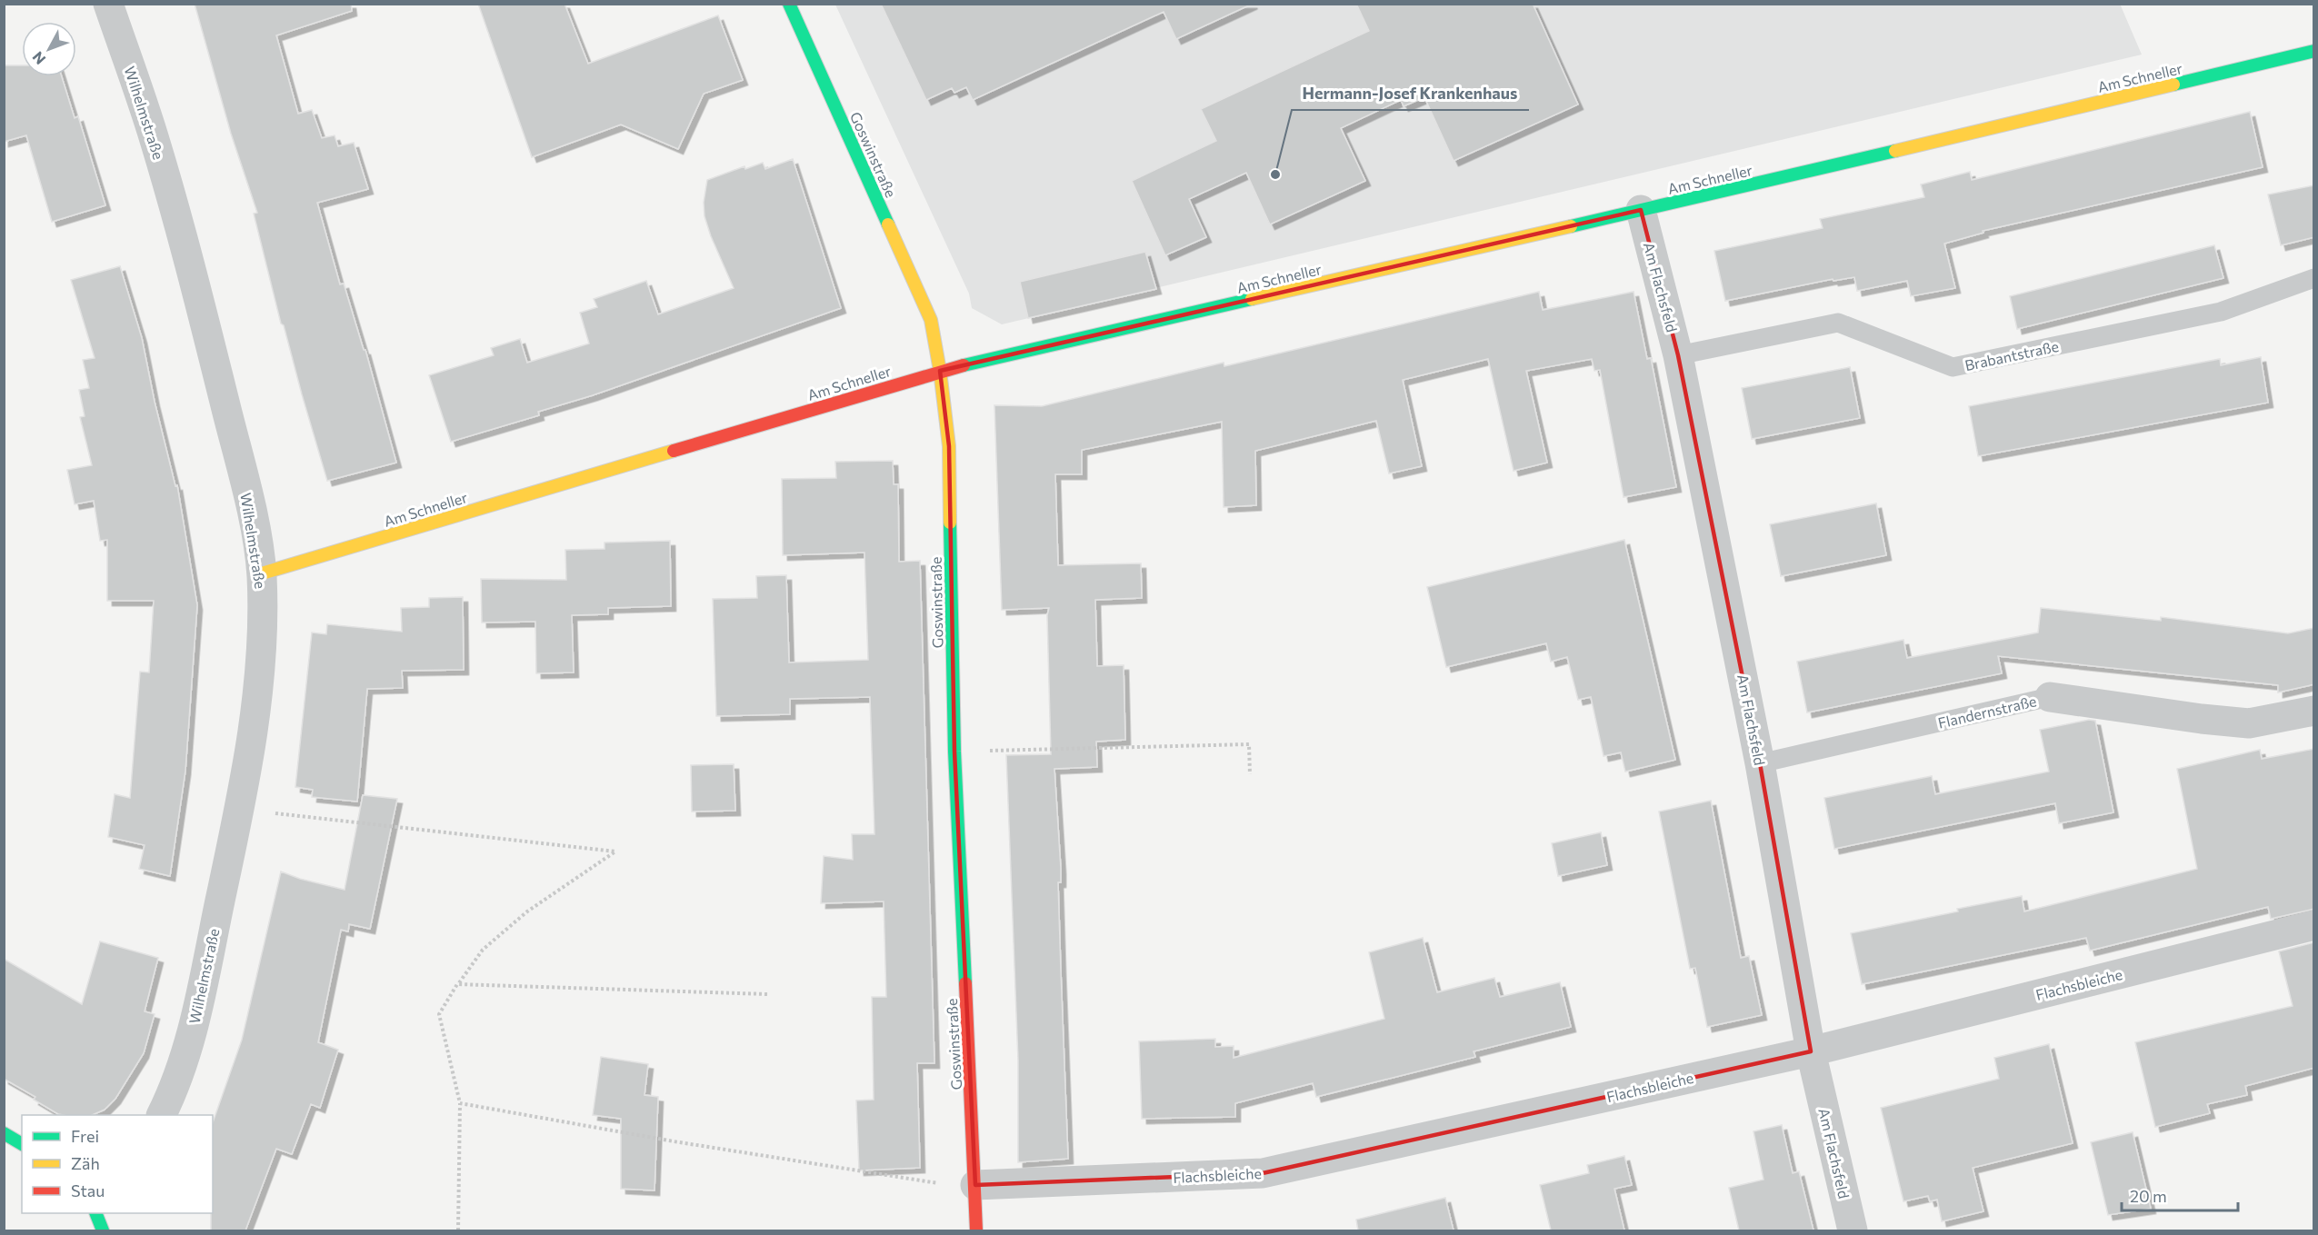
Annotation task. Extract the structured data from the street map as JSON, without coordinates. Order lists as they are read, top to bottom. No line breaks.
{"streets":{"street":["Am Schneller","Wilhelmstraße","Goswinstraße","Am Flachsfeld","Flandernstraße","Flachsbleiche"],"lane":["Brabantstraße"]},"crossings":[["Am Schneller","Wilhelmstraße"],["Am Schneller","Goswinstraße"],["Am Schneller","Am Flachsfeld"],["Goswinstraße","Flachsbleiche"],["Am Flachsfeld","Brabantstraße"],["Am Flachsfeld","Flandernstraße"],["Am Flachsfeld","Flachsbleiche"]],"places":["Hermann-Josef Krankenhaus"],"legend":["Frei","Zäh","Stau"],"scale_bar":"20 m","north":"bottom left"}
